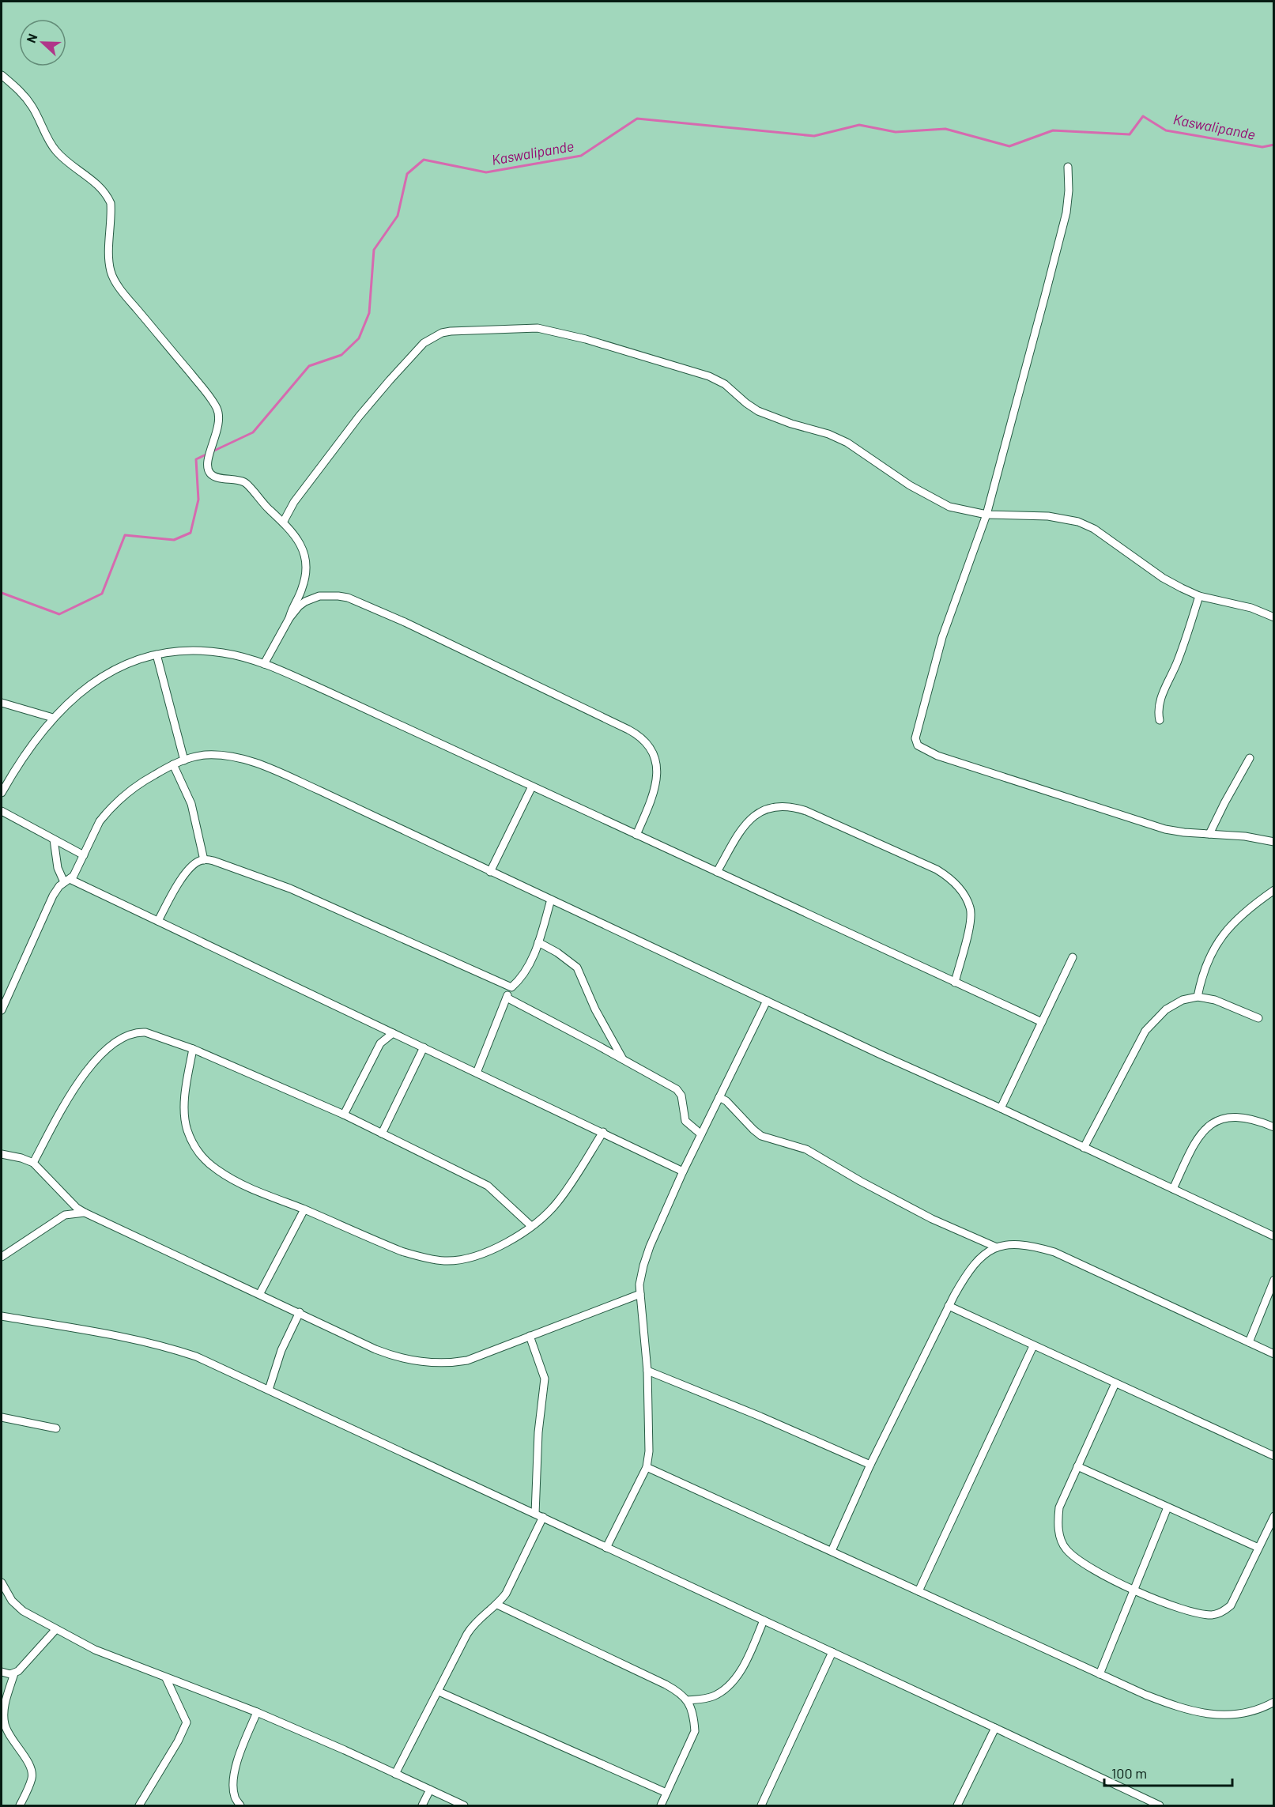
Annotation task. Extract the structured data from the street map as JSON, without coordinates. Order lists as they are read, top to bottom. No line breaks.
{"water":["Kaswalipande"],"scale_bar":"100 m","north":"left"}
